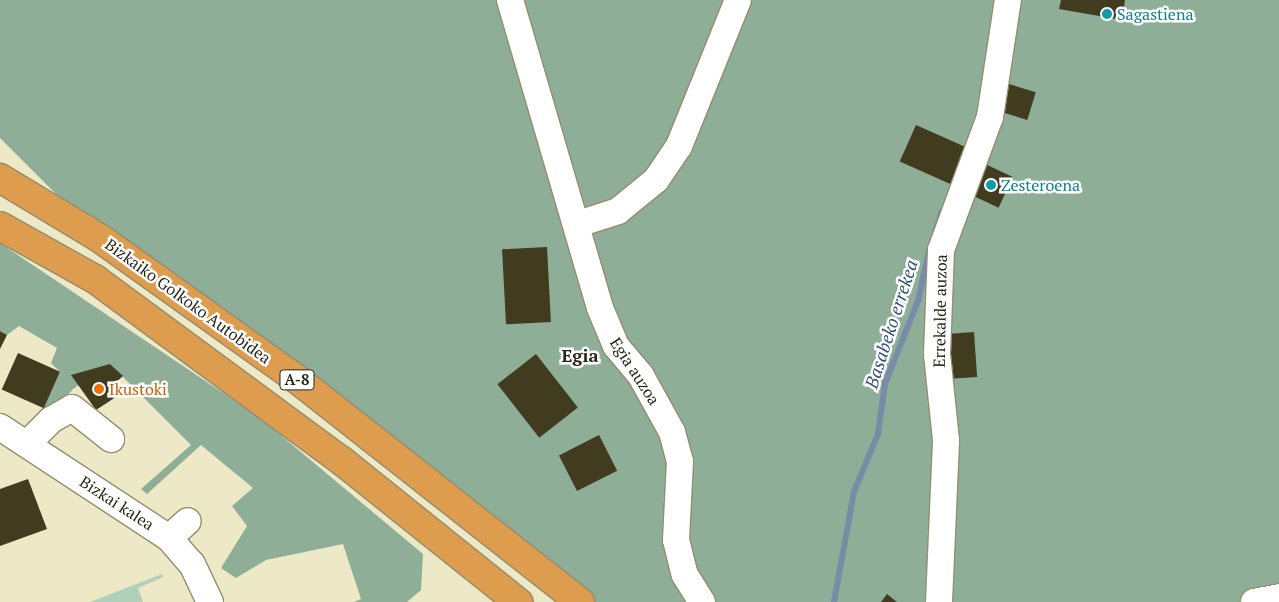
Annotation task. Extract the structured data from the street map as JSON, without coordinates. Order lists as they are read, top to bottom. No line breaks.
{"streets":{"highway":["Bizkaiko Golkoko Autobidea","A-8"],"street":["Errekalde auzoa","Egia auzoa","Bizkai kalea"]},"districts":["Egia"],"water":["Basabeko errekea"],"places":["Sagastiena","Zesteroena","Ikustoki"]}
